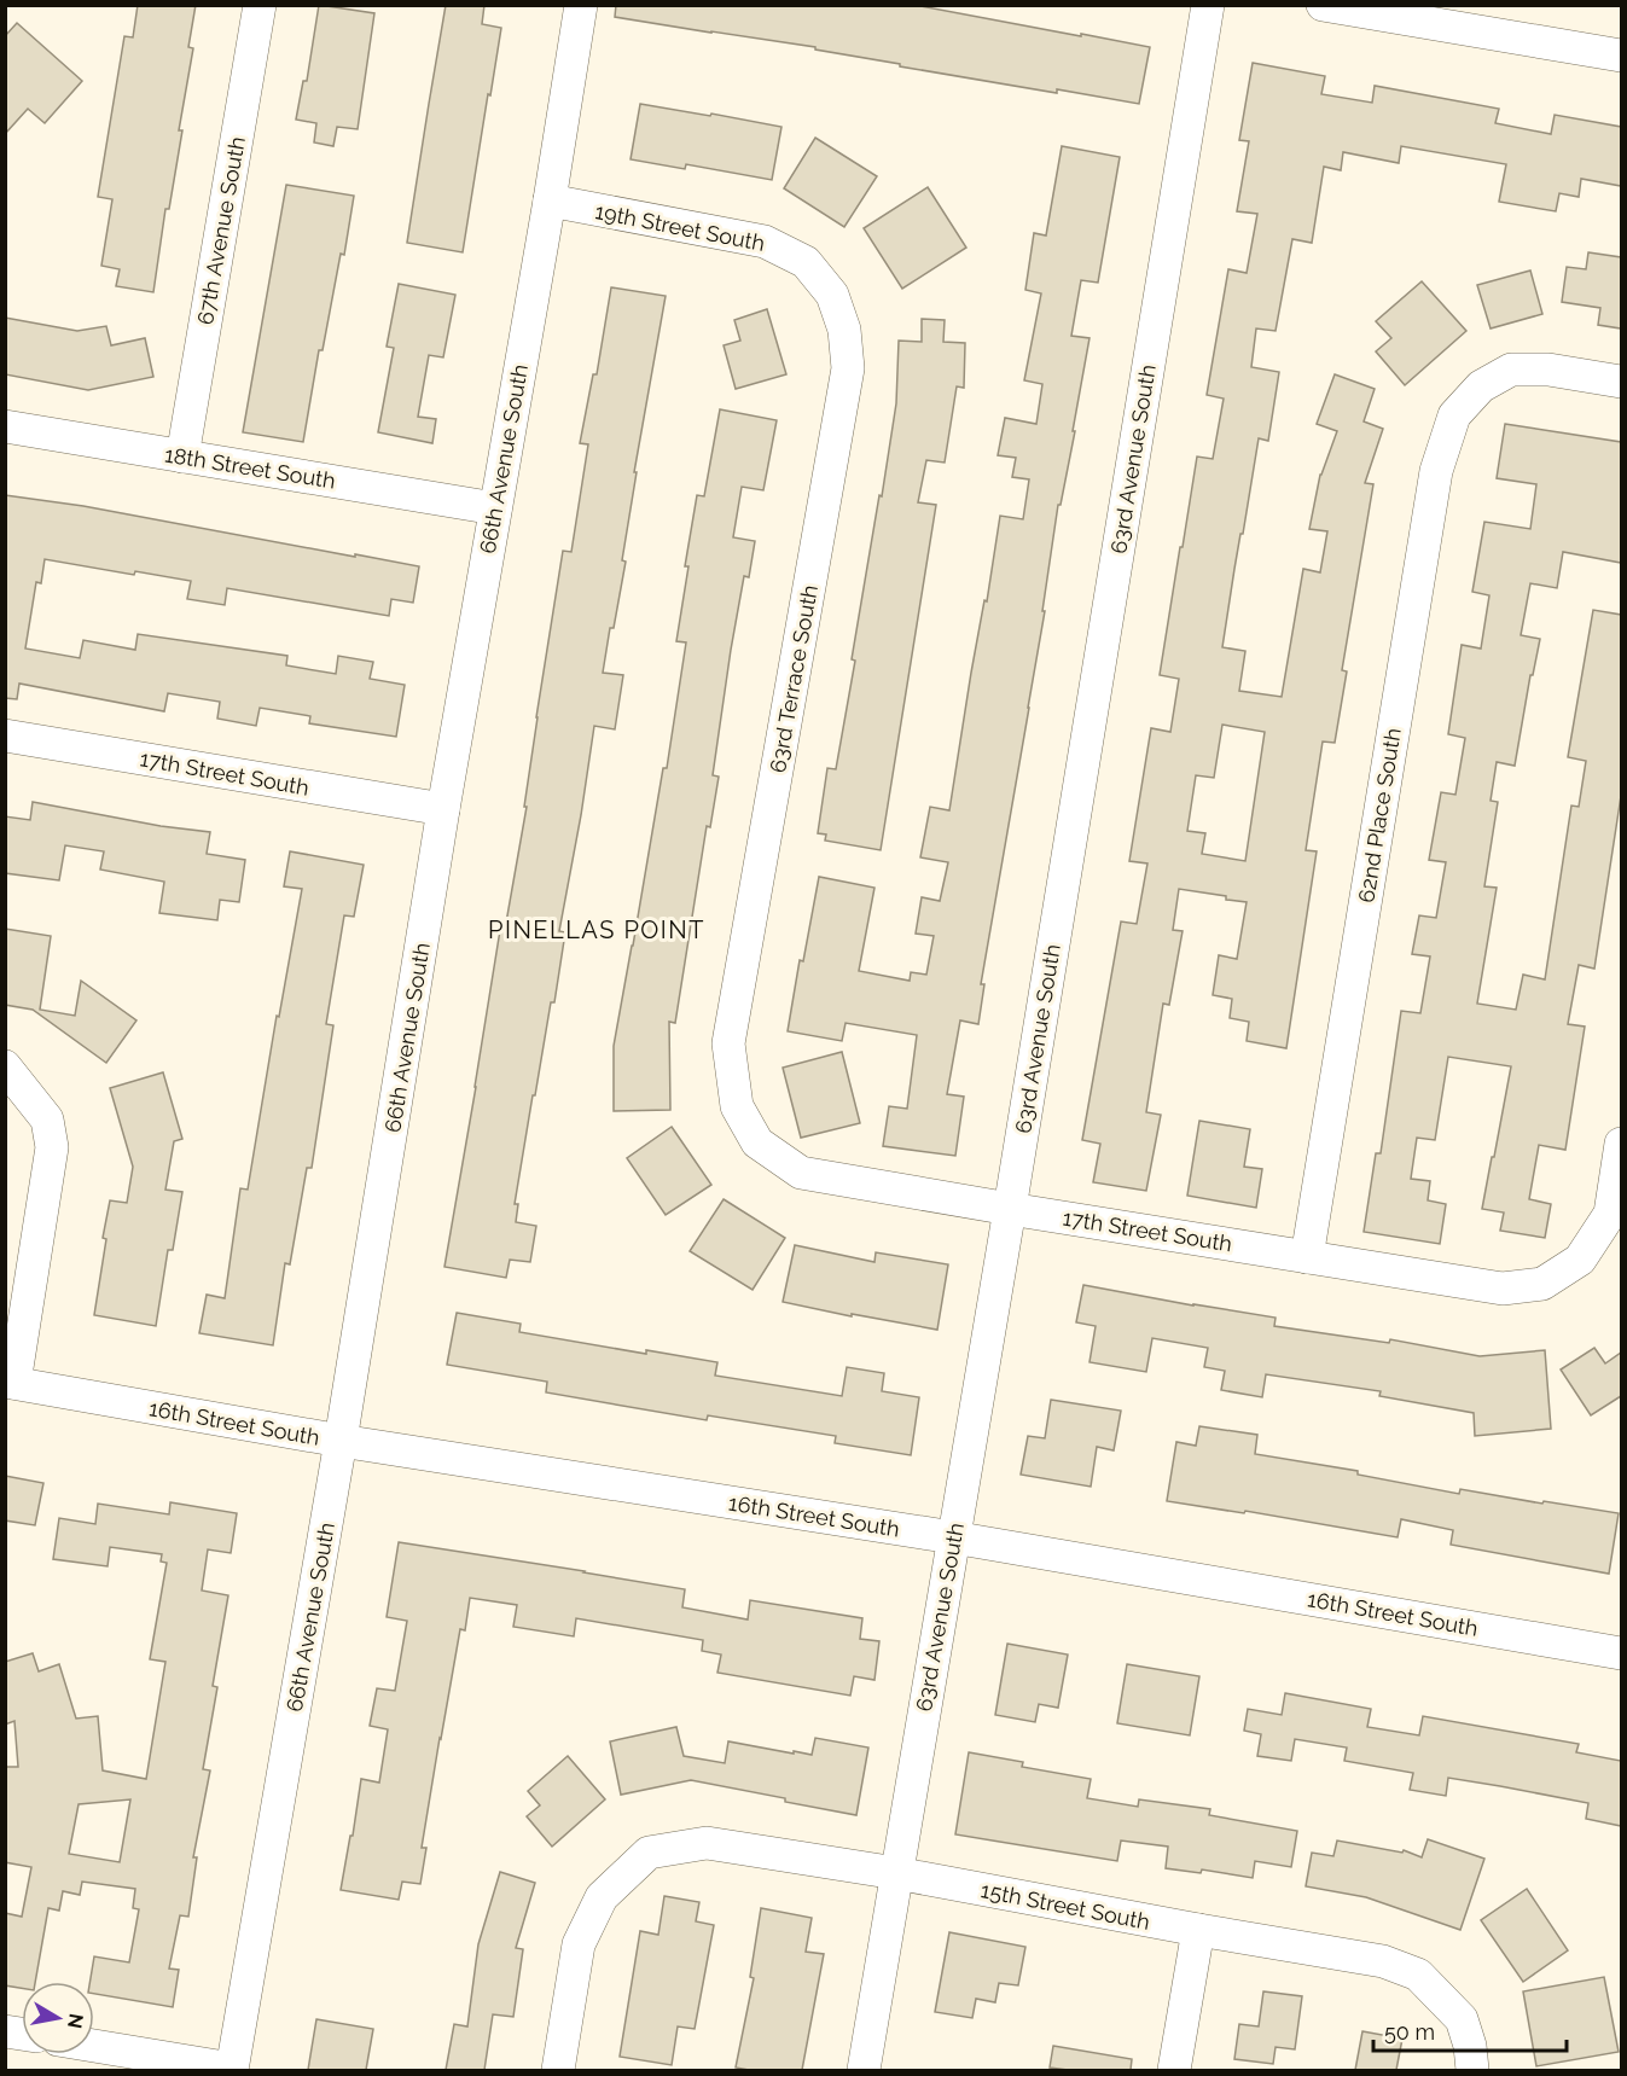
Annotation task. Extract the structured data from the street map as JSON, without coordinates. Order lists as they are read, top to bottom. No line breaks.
{"streets":{"street":["19th Street South","67th Avenue South","66th Avenue South","63rd Avenue South","18th Street South","63rd Terrace South","17th Street South","62nd Place South","16th Street South","15th Street South"]},"crossings":[["19th Street South","66th Avenue South"],["19th Street South","63rd Terrace South"],["67th Avenue South","18th Street South"],["66th Avenue South","18th Street South"],["66th Avenue South","17th Street South"],["66th Avenue South","16th Street South"],["63rd Avenue South","17th Street South"],["63rd Avenue South","16th Street South"],["63rd Avenue South","15th Street South"],["63rd Terrace South","17th Street South"],["17th Street South","62nd Place South"]],"districts":["PINELLAS POINT"],"scale_bar":"50 m","north":"right"}
